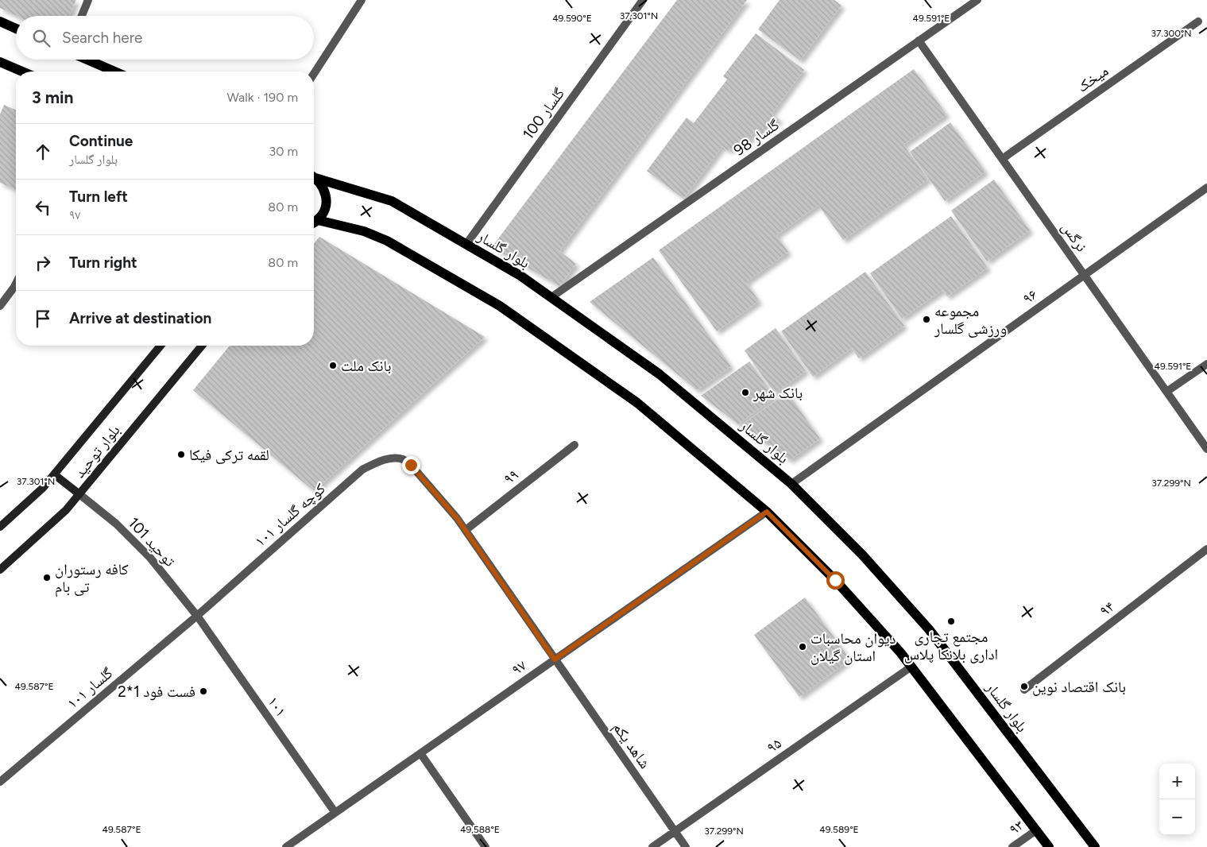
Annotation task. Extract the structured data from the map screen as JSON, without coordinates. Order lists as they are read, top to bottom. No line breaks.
{"streets":{"main road":["بلوار گلسار","بلوار توحید"],"street":["میخک","گلسار 100","گلسار 98","نرگس","۹۶","۹۹","کوچه گلسار ۱۰۱","توحید 101","۹۴","۹۷","گلسار ۱۰۱","۱۰۱","شاهد یکم","۹۵","۹۳"]},"crossings":[["میخک","نرگس"],["گلسار 100","بلوار گلسار"],["گلسار 98","نرگس"],["گلسار 98","بلوار گلسار"],["نرگس","۹۶"],["بلوار گلسار","۹۶"],["بلوار توحید","توحید 101"],["۹۹","شاهد یکم"],["کوچه گلسار ۱۰۱","توحید 101"],["کوچه گلسار ۱۰۱","گلسار ۱۰۱"],["کوچه گلسار ۱۰۱","۱۰۱"],["کوچه گلسار ۱۰۱","شاهد یکم"],["توحید 101","گلسار ۱۰۱"],["توحید 101","۱۰۱"],["۹۷","۱۰۱"],["۹۷","شاهد یکم"],["گلسار ۱۰۱","۱۰۱"],["شاهد یکم","۹۵"]],"places":["مجموعه ورزشی گلسار","بانک ملت","بانک شهر","لقمه ترکی فیکا","کافه رستوران تی بام","مجتمع تجاری اداری بلانکا پلاس","دیوان محاسبات استان گیلان","بانک اقتصاد نوین","فست فود 1*2"],"page":{"search":"Search here","heading":["3 min","Walk · 190 m"],"list":[["Continue","بلوار گلسار","30 m"],["Turn left","۹۷","80 m"],["Turn right","80 m"],"Arrive at destination"],"map_buttons":["+","−"]},"coordinates":["37.301°N","49.590°E","49.591°E","37.300°N","37.299°N","49.587°E","49.588°E","49.589°E"]}
